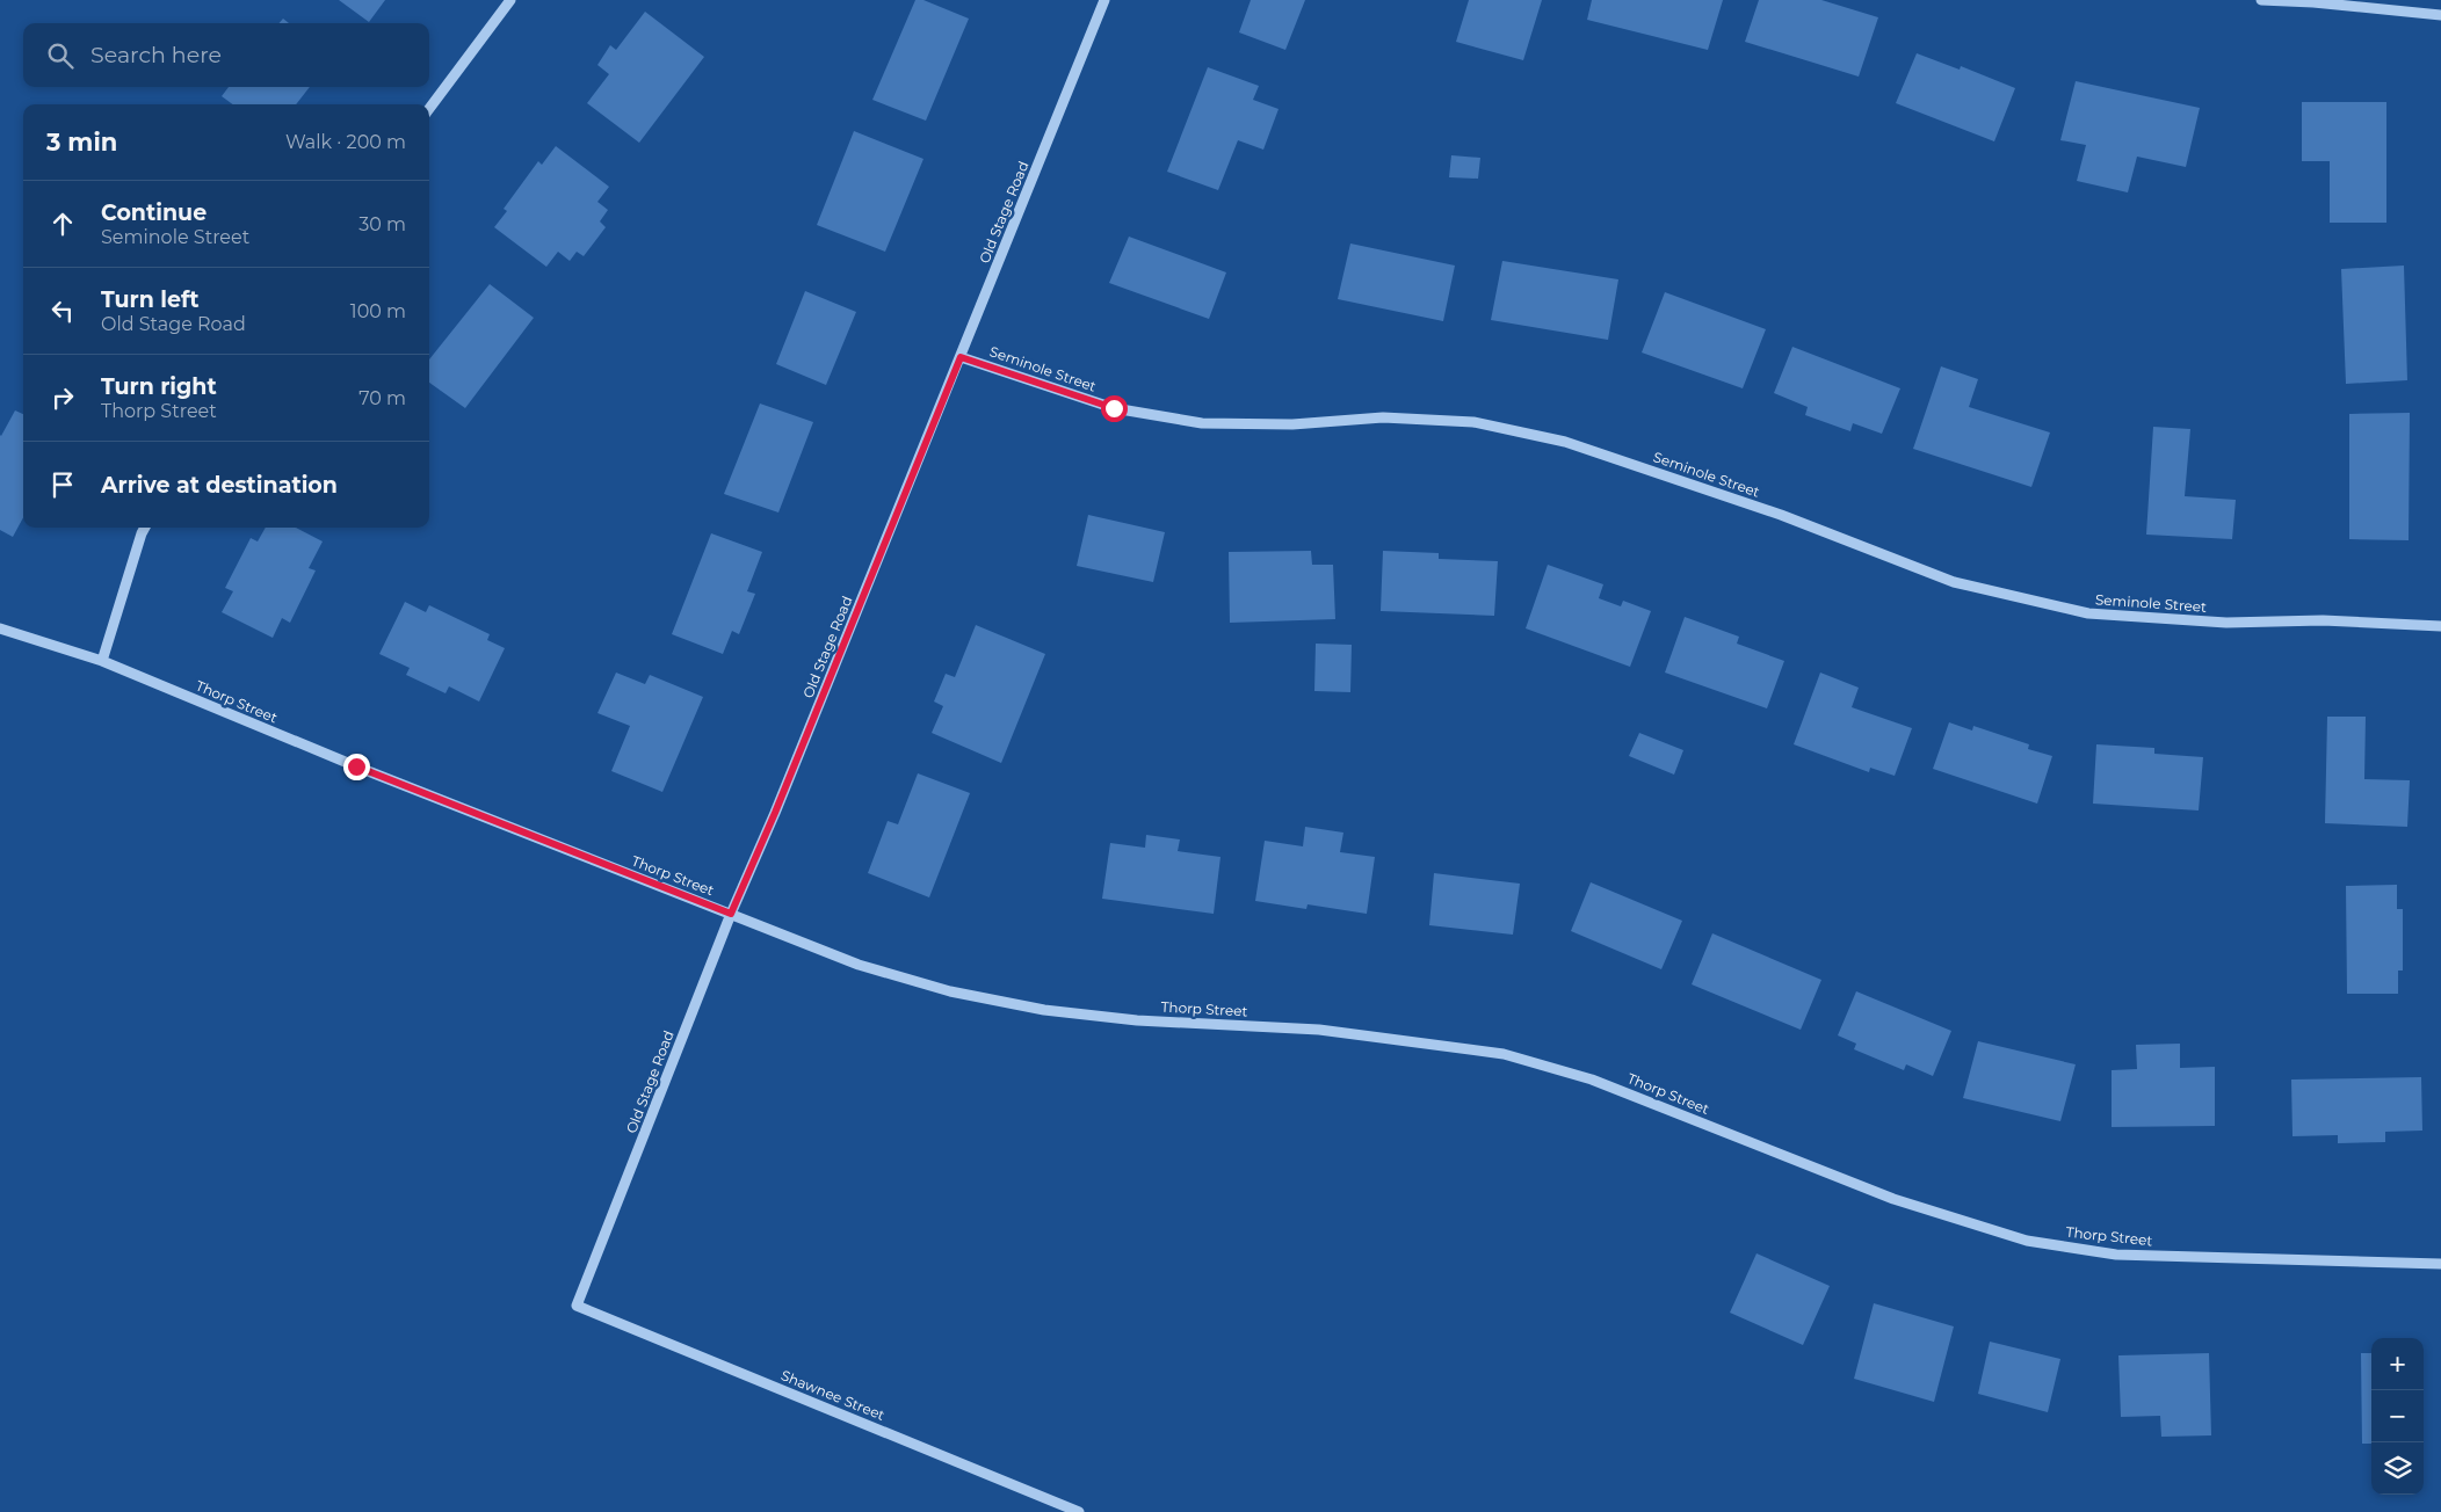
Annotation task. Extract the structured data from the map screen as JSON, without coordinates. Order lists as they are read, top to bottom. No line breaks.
{"streets":{"street":["Old Stage Road","Seminole Street","Thorp Street","Shawnee Street"]},"crossings":[["Old Stage Road","Seminole Street"],["Old Stage Road","Thorp Street"],["Old Stage Road","Shawnee Street"]],"page":{"search":"Search here","heading":["3 min","Walk · 200 m"],"list":[["Continue","Seminole Street","30 m"],["Turn left","Old Stage Road","100 m"],["Turn right","Thorp Street","70 m"],"Arrive at destination"],"map_buttons":["+","−"]}}
